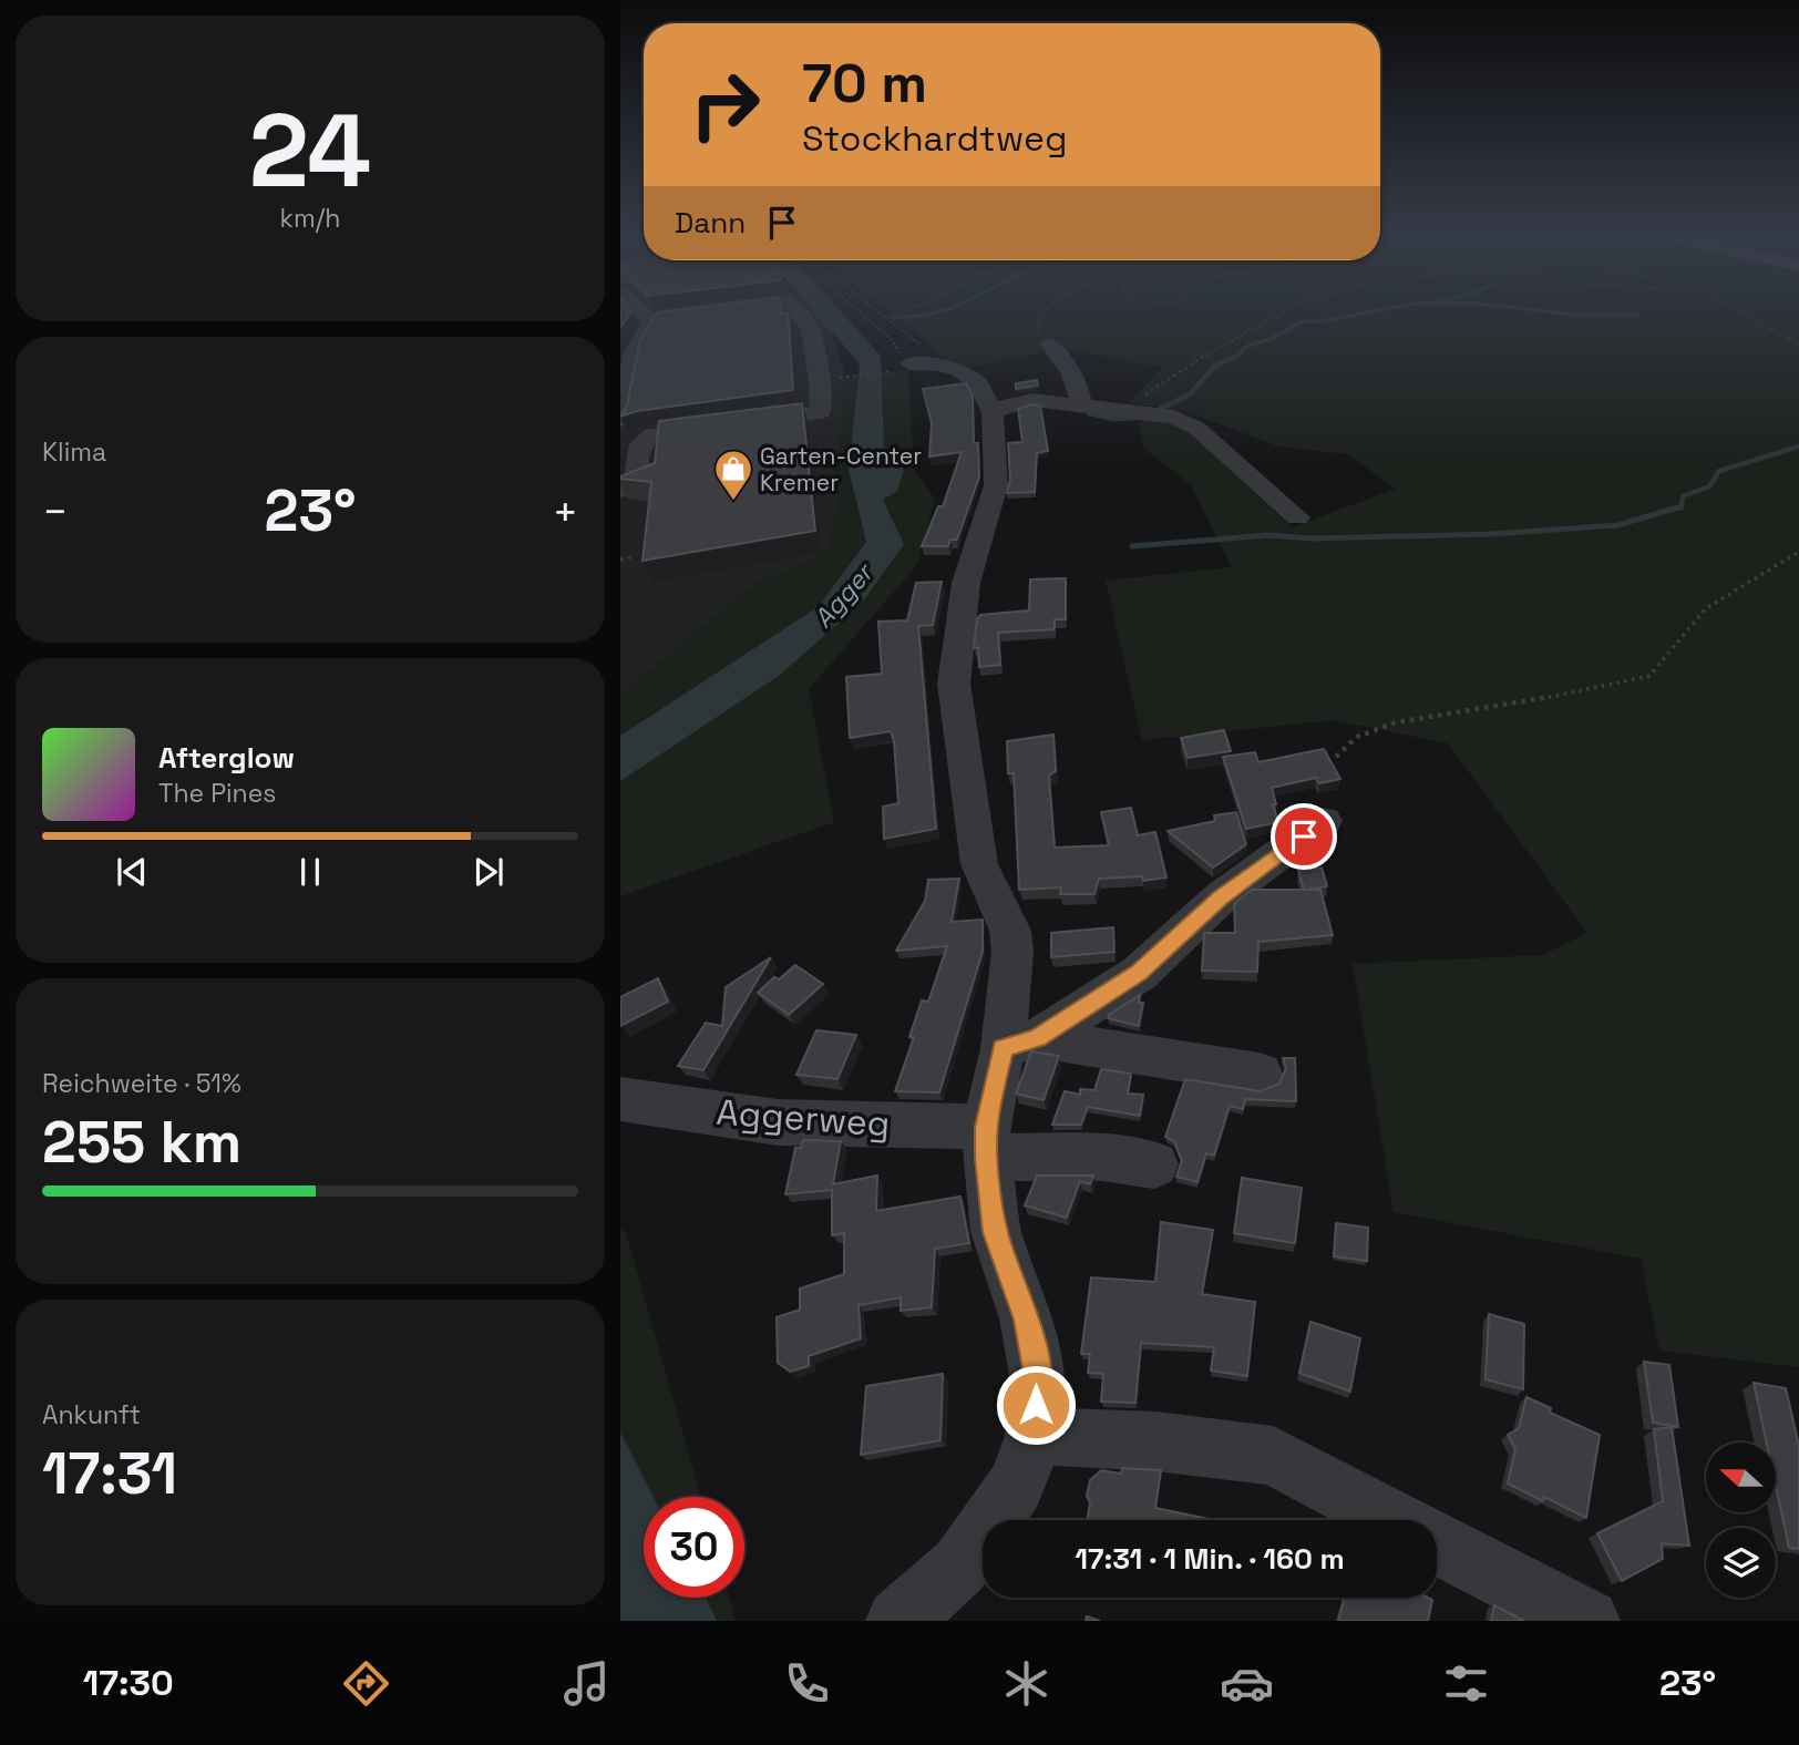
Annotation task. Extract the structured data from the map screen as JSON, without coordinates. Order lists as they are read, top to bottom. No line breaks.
{"streets":{"street":["Aggerweg"]},"water":["Agger"],"places":{"shop":["Garten-Center Kremer"]},"north":"left","page":{"tile":[["24","km/h"],"Klima",["Reichweite · 51%","255 km"],["Ankunft","17:31"]],"turn":["70 m","Stockhardtweg"],"then":"Dann","heat":["−","23°","+"],"song":["Afterglow","The Pines"],"limit":"30","trip":"17:31 · 1 Min. · 160 m","tabs":["17:30","23°"]}}
